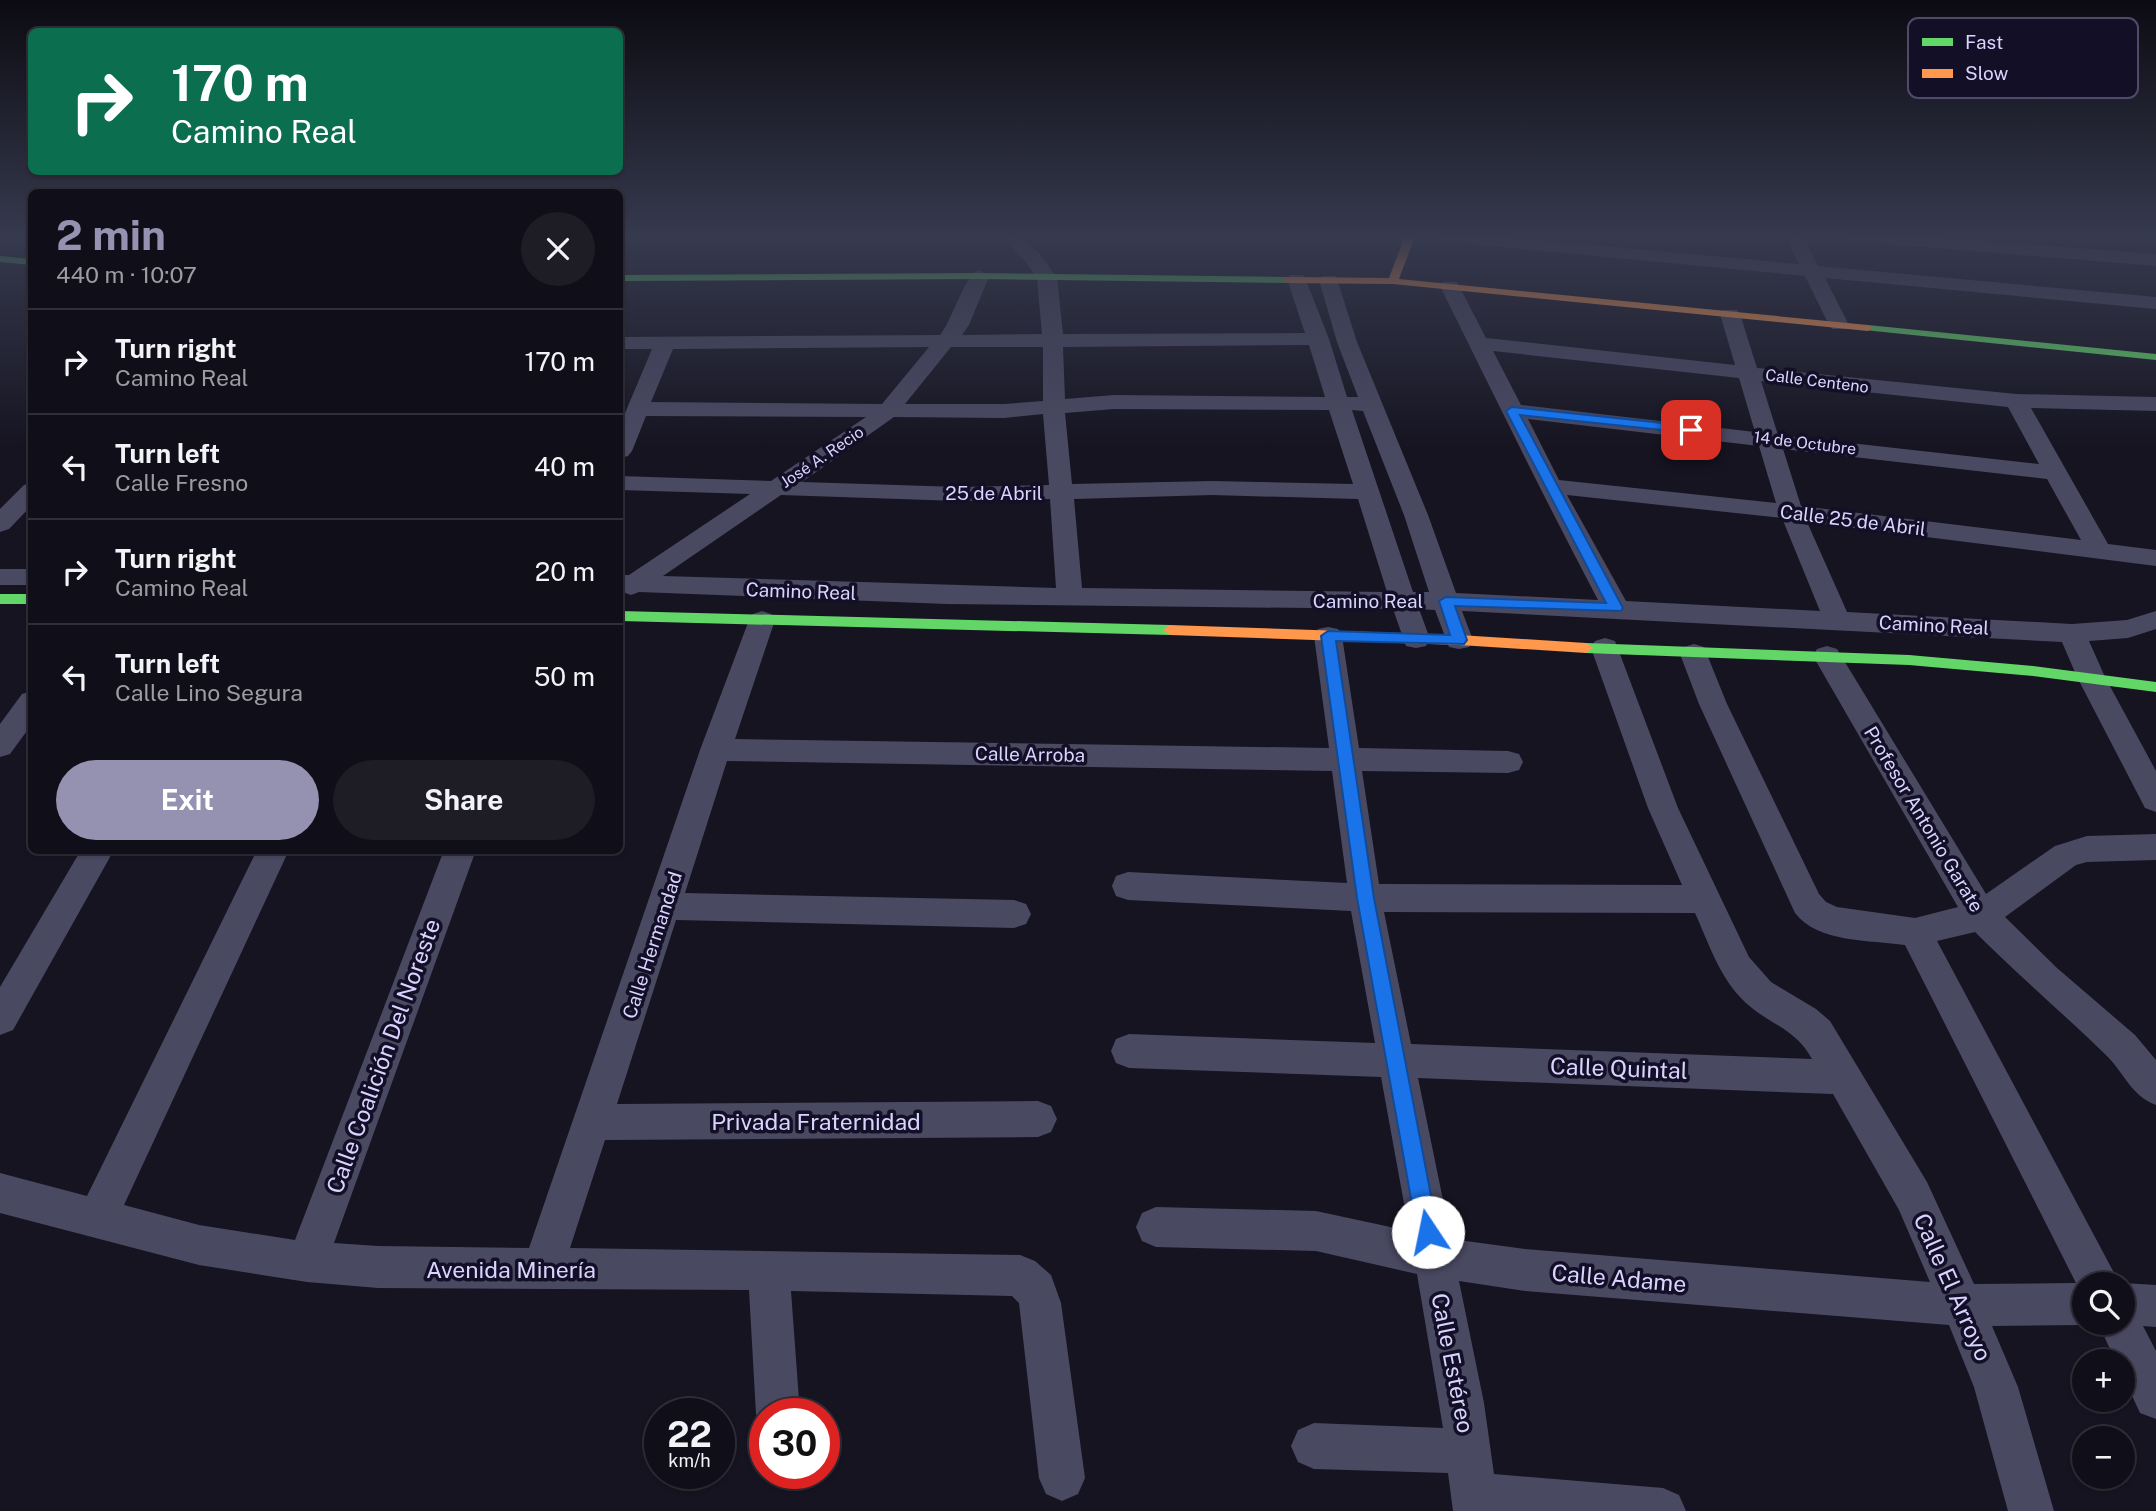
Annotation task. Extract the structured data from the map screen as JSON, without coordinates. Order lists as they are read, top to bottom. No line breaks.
{"streets":{"street":["Calle Centeno","14 de Octubre","José A. Recio","25 de Abril","Calle 25 de Abril","Camino Real","Calle Arroba","Profesor Antonio Garate","Calle Hermandad","Calle Coalición Del Noreste","Calle Quintal","Privada Fraternidad","Avenida Minería","Calle Adame","Calle El Arroyo","Calle Estéreo"]},"crossings":[["José A. Recio","25 de Abril"],["José A. Recio","Camino Real"],["Camino Real","Profesor Antonio Garate"],["Camino Real","Calle Hermandad"],["Camino Real","Calle Estéreo"],["Calle Arroba","Calle Hermandad"],["Calle Arroba","Calle Estéreo"],["Calle Hermandad","Privada Fraternidad"],["Calle Hermandad","Avenida Minería"],["Calle Coalición Del Noreste","Avenida Minería"],["Calle Quintal","Calle El Arroyo"],["Calle Quintal","Calle Estéreo"],["Calle Adame","Calle El Arroyo"],["Calle Adame","Calle Estéreo"]],"legend":["Fast","Slow"],"page":{"turn":["170 m","Camino Real"],"heading":["2 min","440 m · 10:07"],"list":[{"name":"Turn right","note":"Camino Real","value":"170 m"},{"name":"Turn left","note":"Calle Fresno","value":"40 m"},{"name":"Turn right","note":"Camino Real","value":"20 m"},{"name":"Turn left","note":"Calle Lino Segura","value":"50 m"}],"buttons":["Exit","Share"],"map_buttons":["+","−"],"speed":"22 km/h","limit":"30"}}
